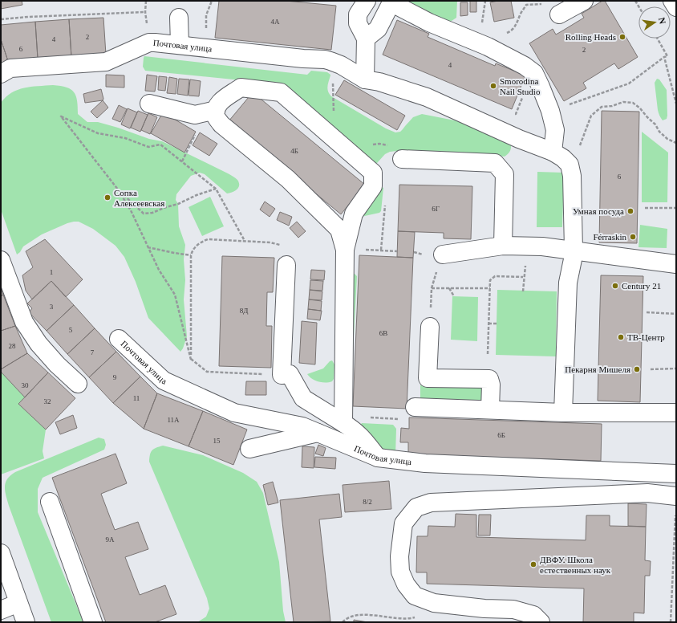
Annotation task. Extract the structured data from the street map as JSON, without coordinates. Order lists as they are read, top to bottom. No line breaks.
{"streets":{"street":["Почтовая улица"]},"places":["Rolling Heads","Smorodina Nail Studio","Сопка Алексеевская","Умная посуда","Férraskin","Century 21","ТВ-Центр","Пекарня Мишеля","ДВФУ. Школа естественных наук"],"house_numbers":["4А","2","4","6","2","4","4Б","6","6Г","1","3","8Д","5","6В","28","7","9","30","11","32","11А","6Б","15","8/2","9А"],"north":"right"}
